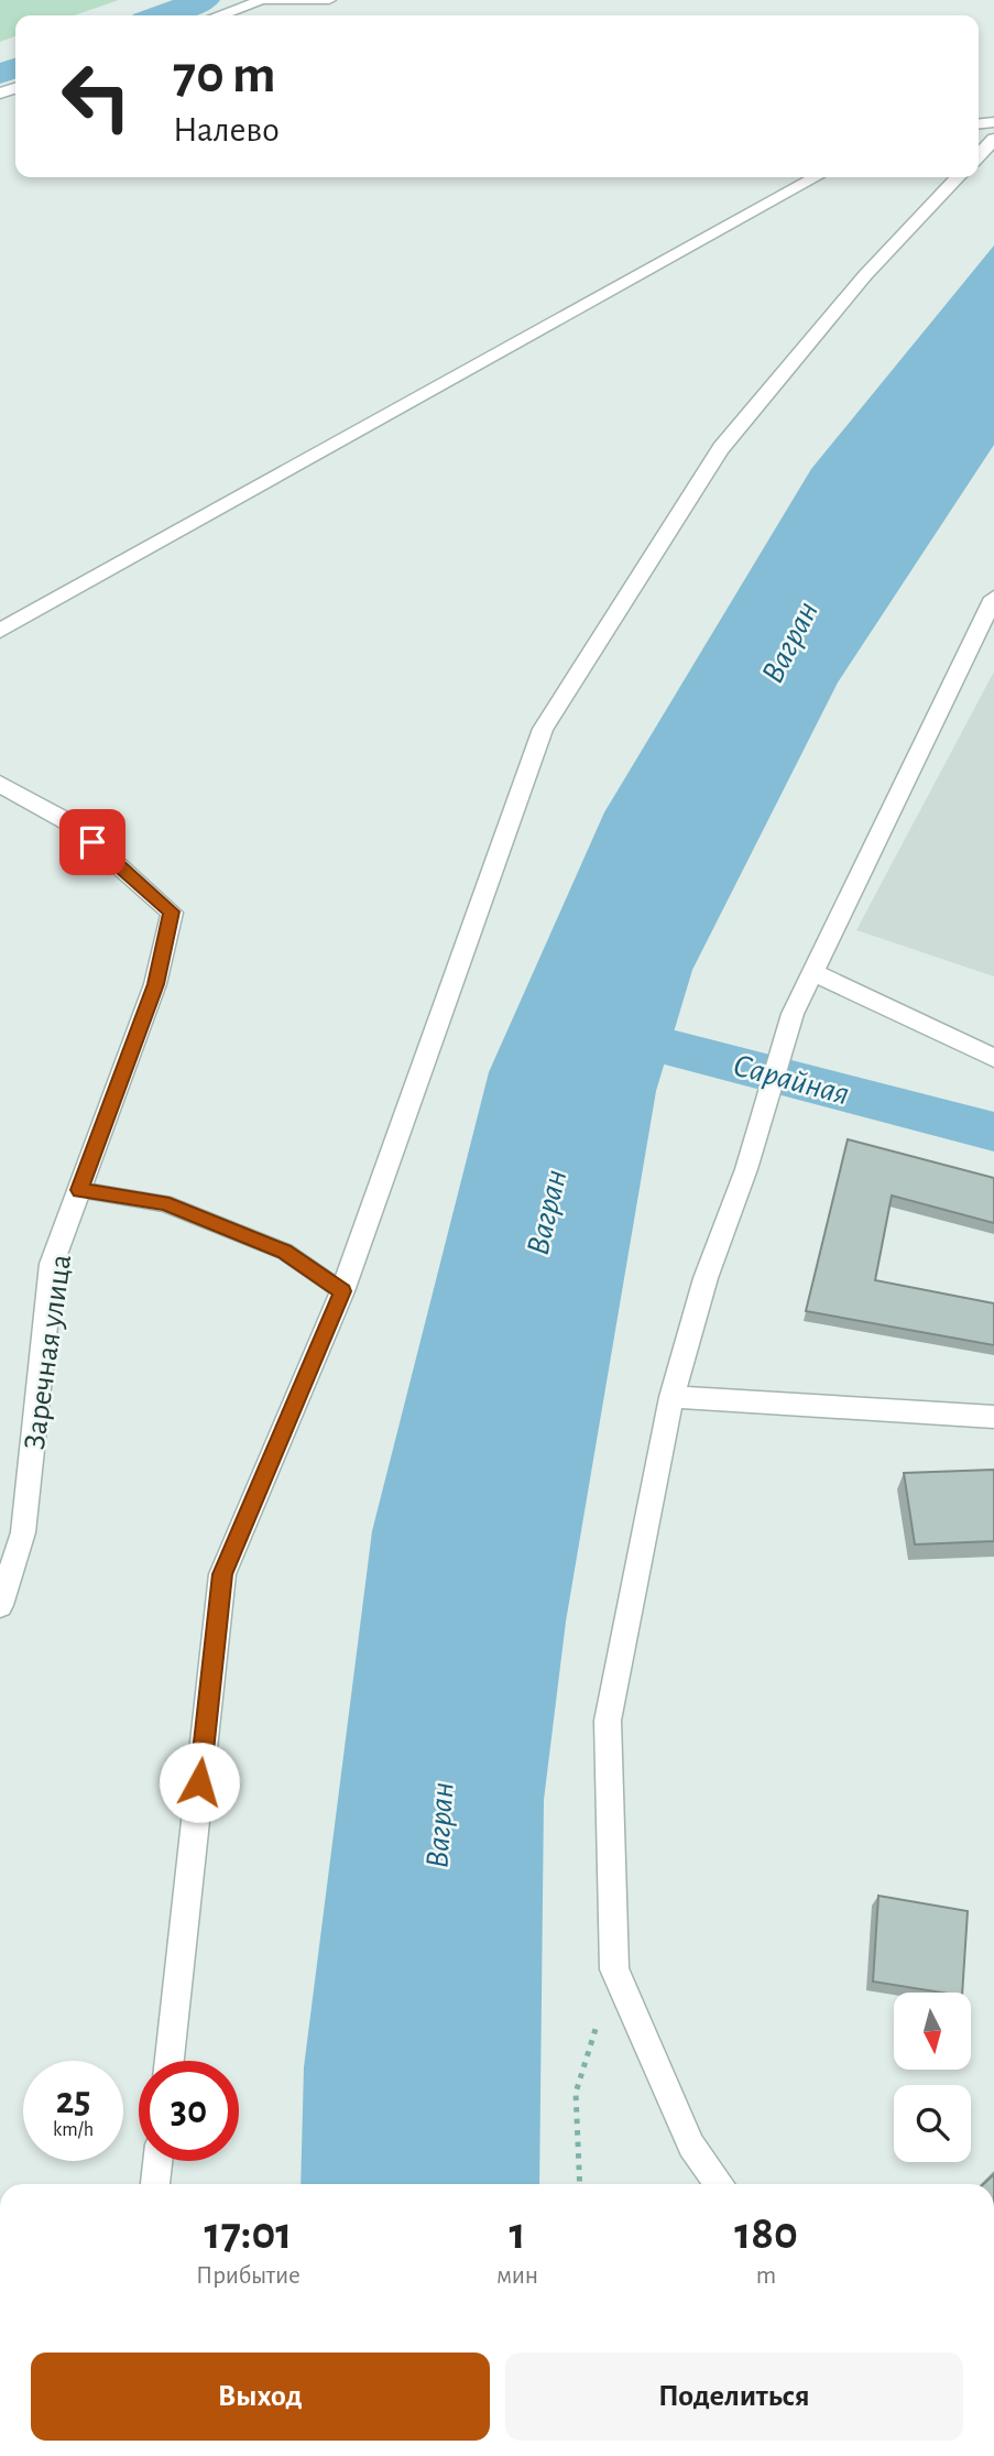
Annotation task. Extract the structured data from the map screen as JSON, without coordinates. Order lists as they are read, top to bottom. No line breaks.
{"streets":{"street":["Заречная улица"]},"water":["Вагран","Сарайная"],"north":"bottom","page":{"turn":["70 m","Налево"],"speed":"25 km/h","limit":"30","eta":["17:01","Прибытие","1","мин","180","m"],"buttons":["Выход","Поделиться"]}}
